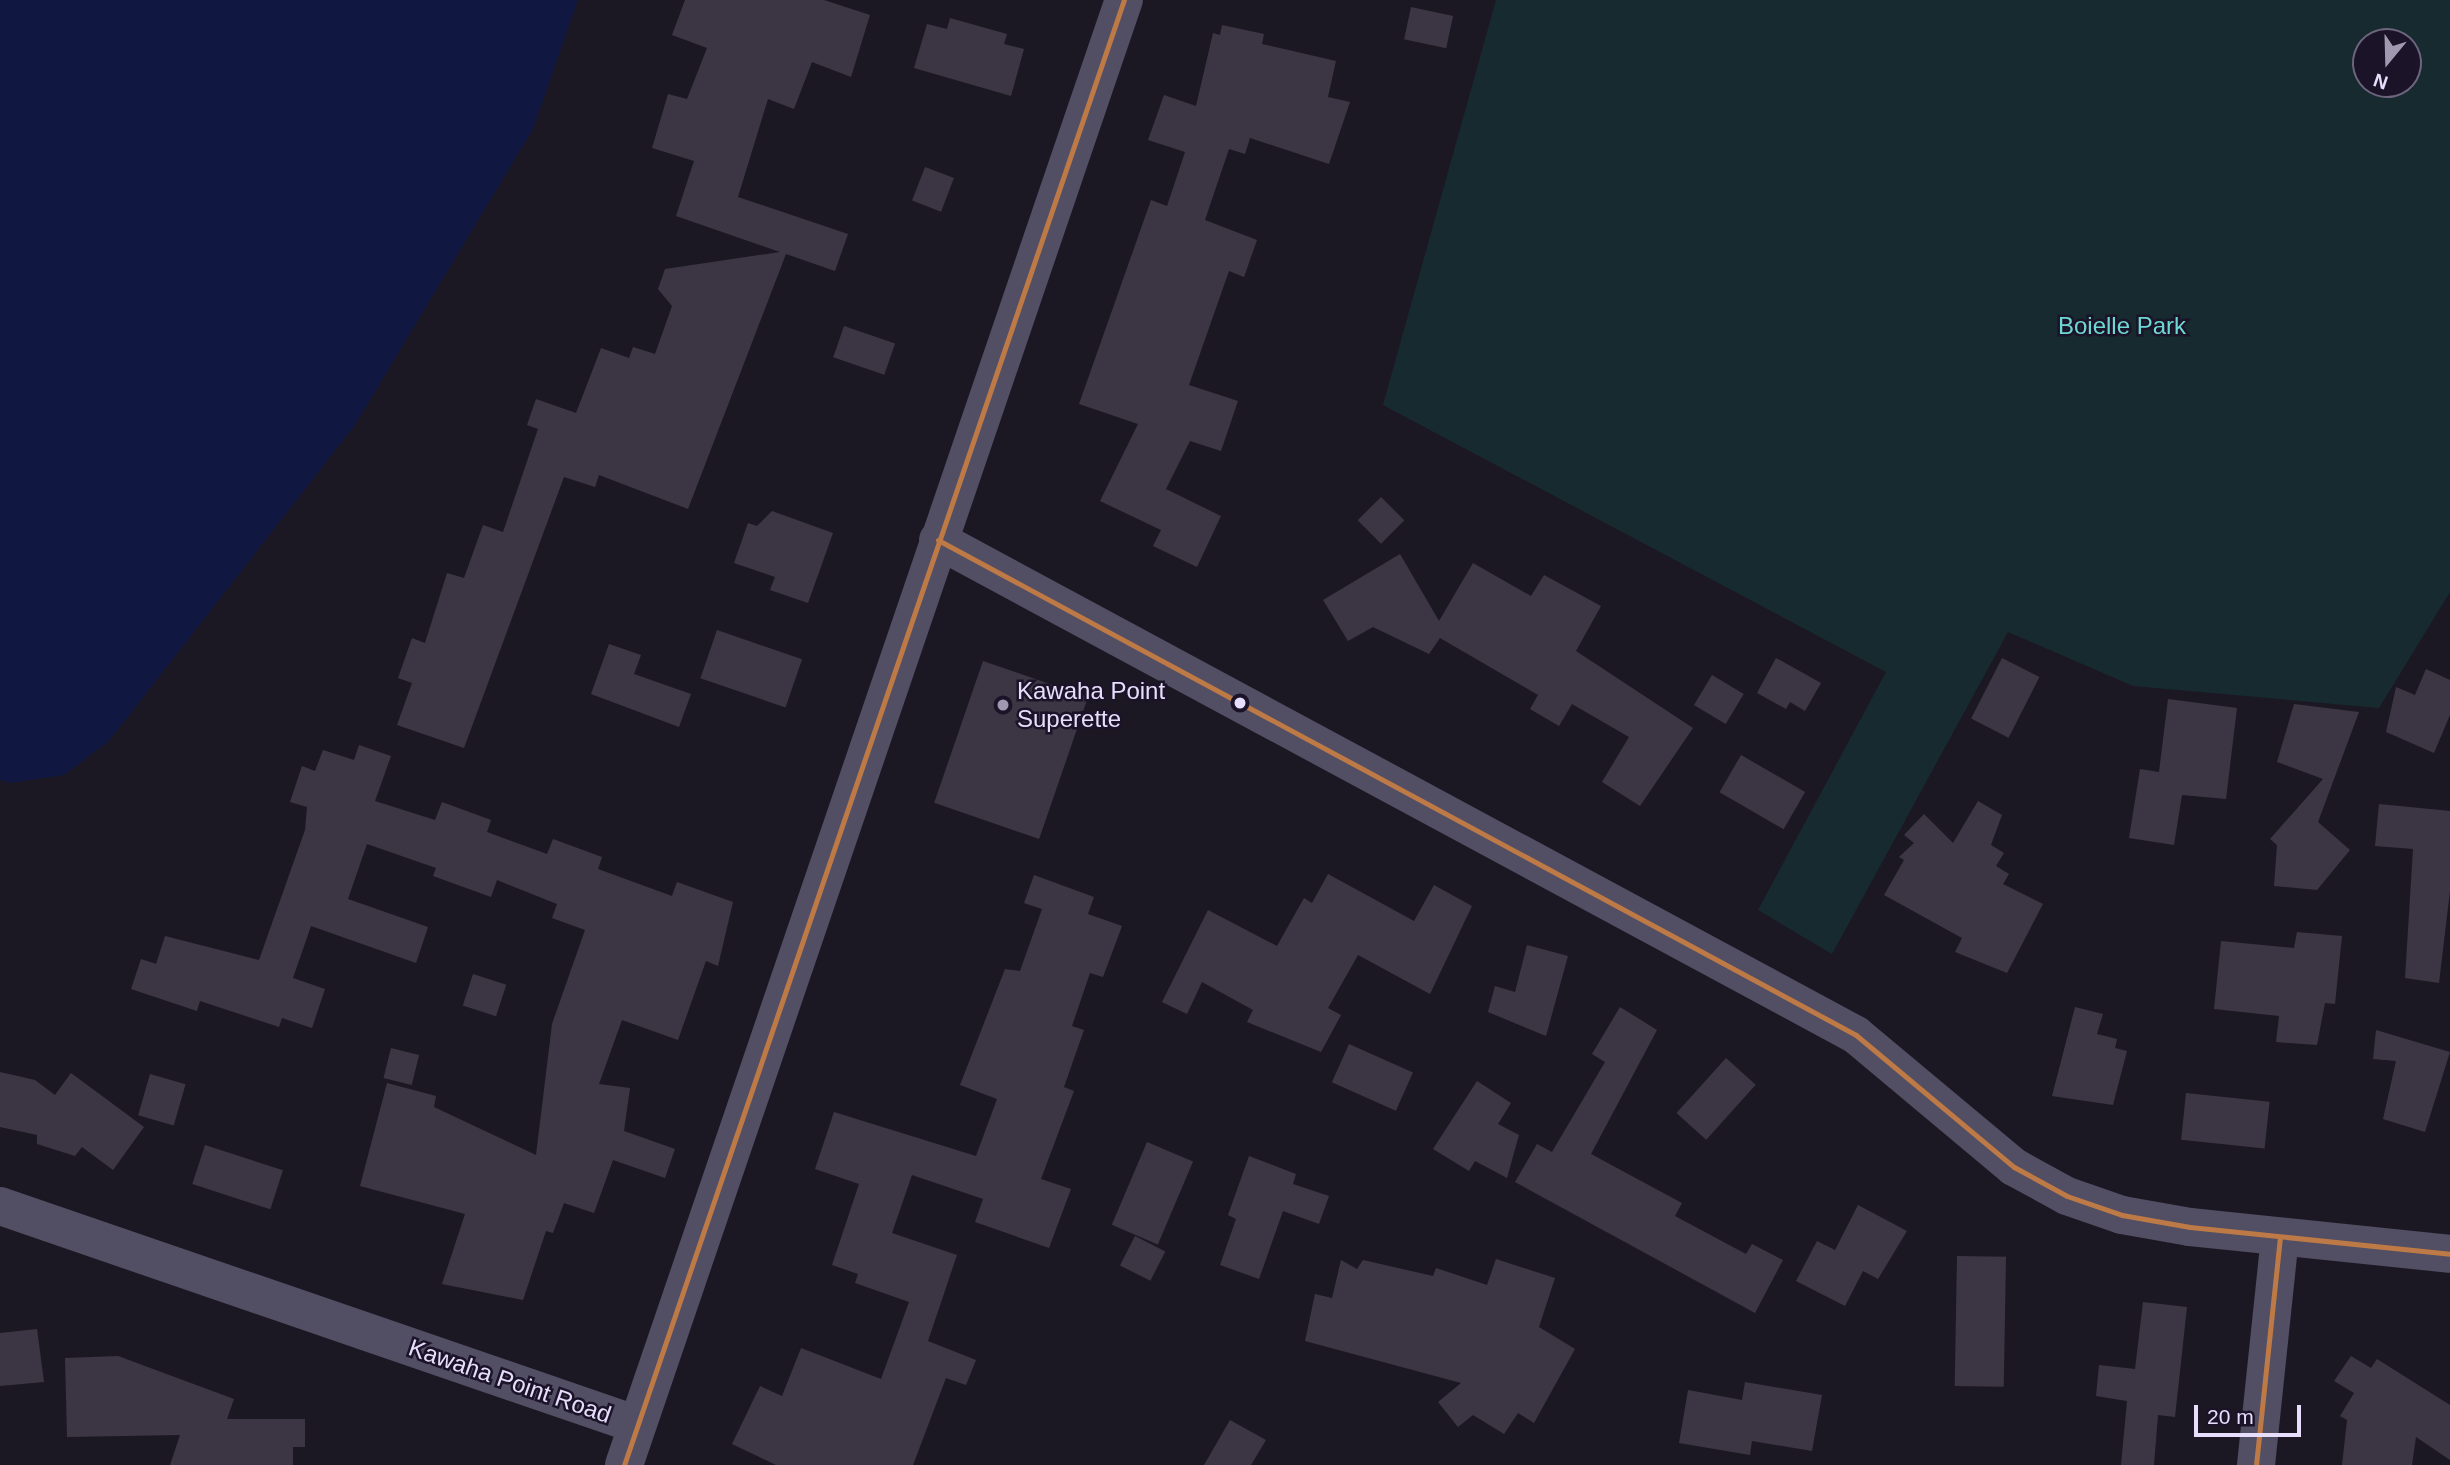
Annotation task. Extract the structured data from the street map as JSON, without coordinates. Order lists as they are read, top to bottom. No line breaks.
{"streets":{"street":["Kawaha Point Road"]},"parks":["Boielle Park"],"places":["Kawaha Point Superette"],"scale_bar":"20 m","north":"bottom"}
